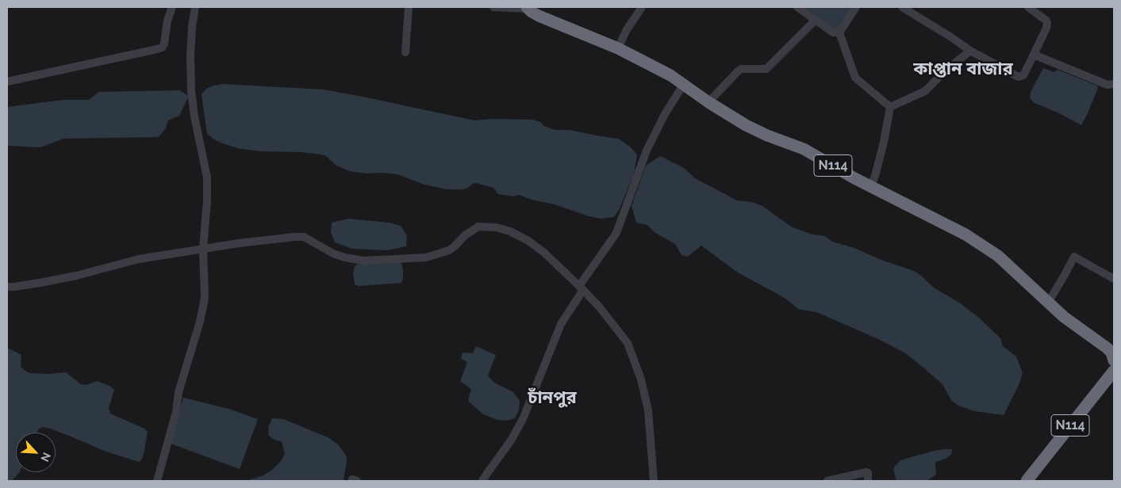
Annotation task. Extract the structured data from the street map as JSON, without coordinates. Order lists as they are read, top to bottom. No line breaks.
{"streets":{"highway":["N114"]},"districts":["কাপ্তান বাজার","চাঁনপুর"],"north":"bottom right"}
